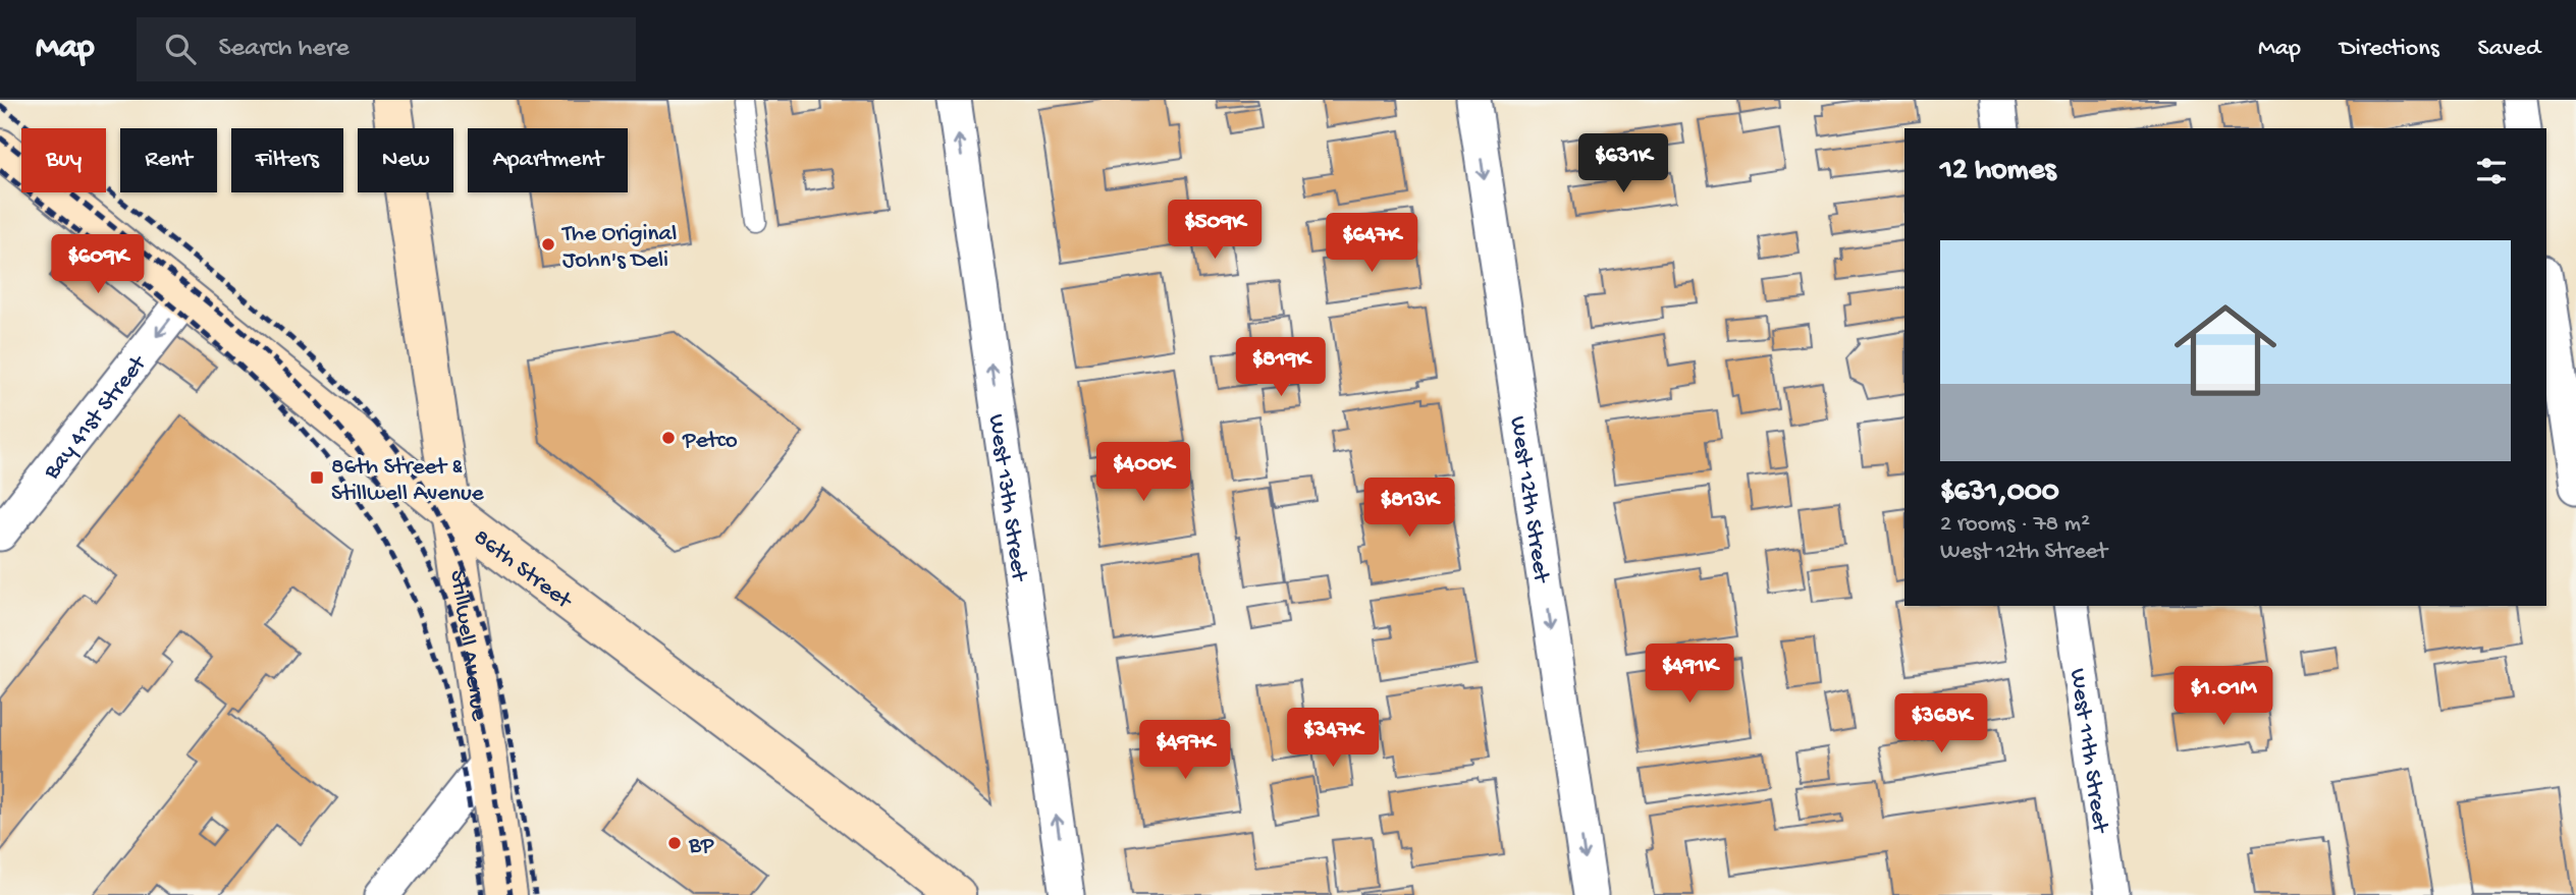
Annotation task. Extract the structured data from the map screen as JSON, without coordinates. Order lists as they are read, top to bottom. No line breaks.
{"streets":{"main road":["86th Street","Stillwell Avenue"],"street":["Bay 41st Street","West 13th Street","West 12th Street","West 11th Street"]},"crossings":[["Bay 41st Street","86th Street"],["86th Street","Stillwell Avenue"]],"one_way":["Bay 41st Street","West 13th Street","West 12th Street"],"places":{"other":["The Original John's Deli","Petco","BP"],"transit":["86th Street & Stillwell Avenue"]},"page":{"header":"Map","search":"Search here","nav":["Map","Directions","Saved"],"chip":["Buy","Rent","Filters","New","Apartment"],"heading":"12 homes","price":["$631K","$509K","$647K","$609K","$819K","$400K","$813K","$491K","$1.01M","$368K","$347K","$497K"],"list":[{"name":"$631,000","note":"2 rooms · 78 m² · West 12th Street"}]}}
